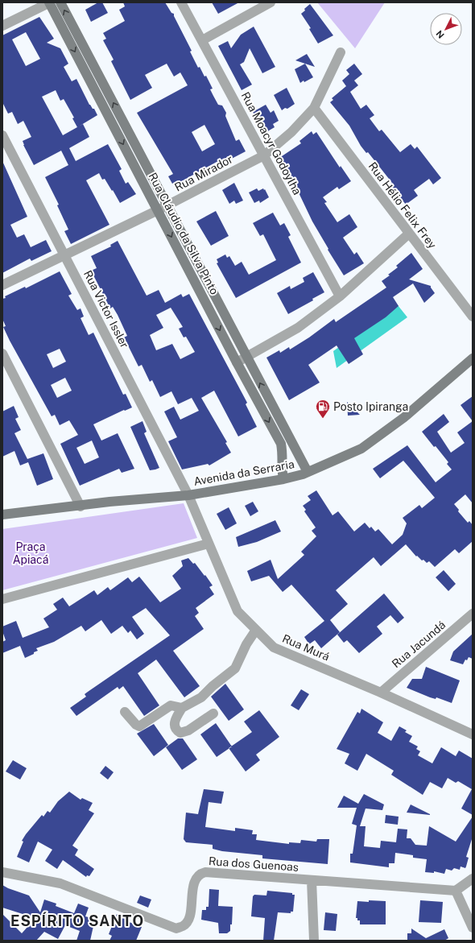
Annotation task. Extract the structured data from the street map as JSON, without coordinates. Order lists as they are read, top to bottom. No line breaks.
{"streets":{"street":["Rua Moacyr Godoylha","Rua Mirador","Rua Hélio Felix Frey","Rua Cláudio da Silva Pinto","Rua Victor Issler","Avenida da Serraria","Rua Jacundá","Rua Murá","Rua dos Guenoas"]},"crossings":[["Rua Moacyr Godoylha","Rua Mirador"],["Rua Mirador","Rua Hélio Felix Frey"],["Rua Mirador","Rua Cláudio da Silva Pinto"],["Rua Mirador","Rua Victor Issler"],["Rua Cláudio da Silva Pinto","Avenida da Serraria"],["Rua Victor Issler","Avenida da Serraria"],["Rua Victor Issler","Rua Murá"],["Avenida da Serraria","Rua Murá"],["Rua Jacundá","Rua Murá"]],"districts":["ESPÍRITO SANTO"],"parks":["Praça Apiacá"],"places":{"fuel station":["Posto Ipiranga"]},"north":"bottom left"}
